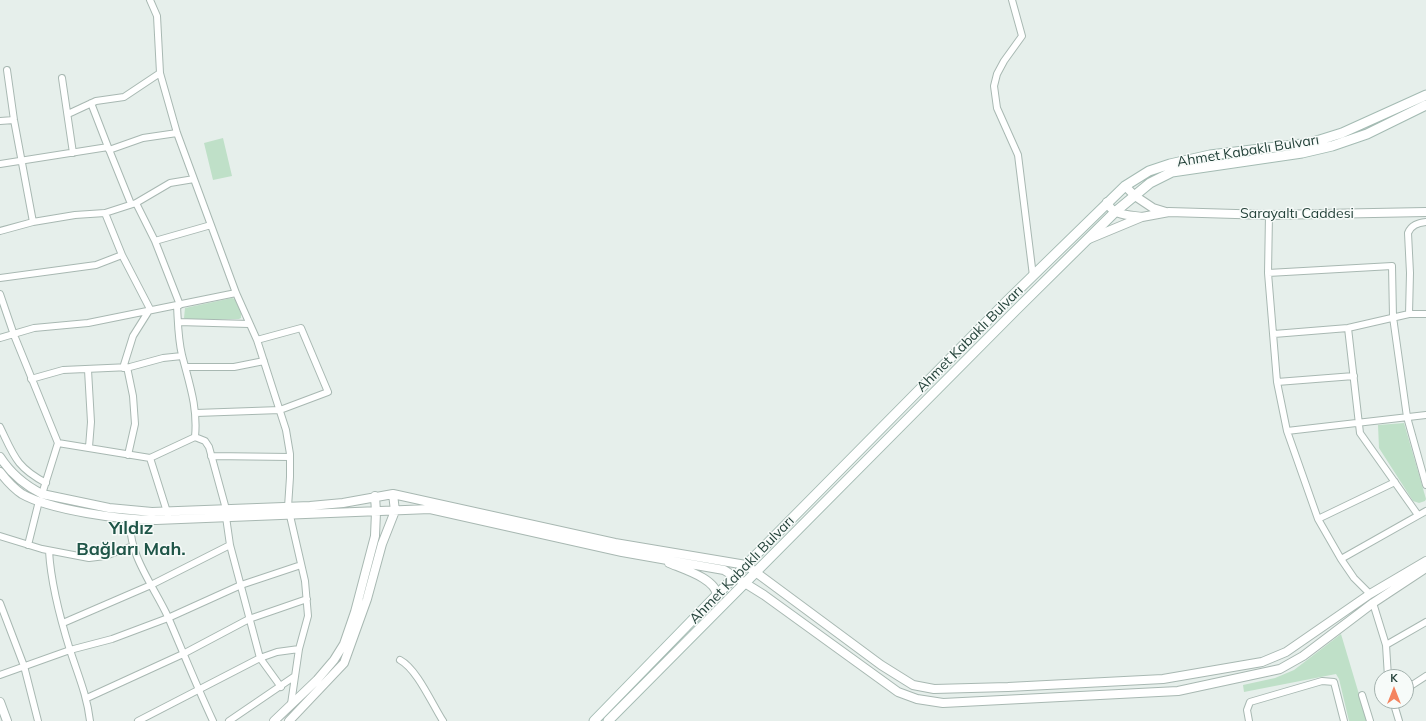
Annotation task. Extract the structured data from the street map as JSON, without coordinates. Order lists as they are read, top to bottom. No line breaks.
{"streets":{"main road":["Ahmet Kabaklı Bulvarı"],"street":["Sarayaltı Caddesi"]},"districts":["Yıldız Bağları Mah."],"north":"top"}
